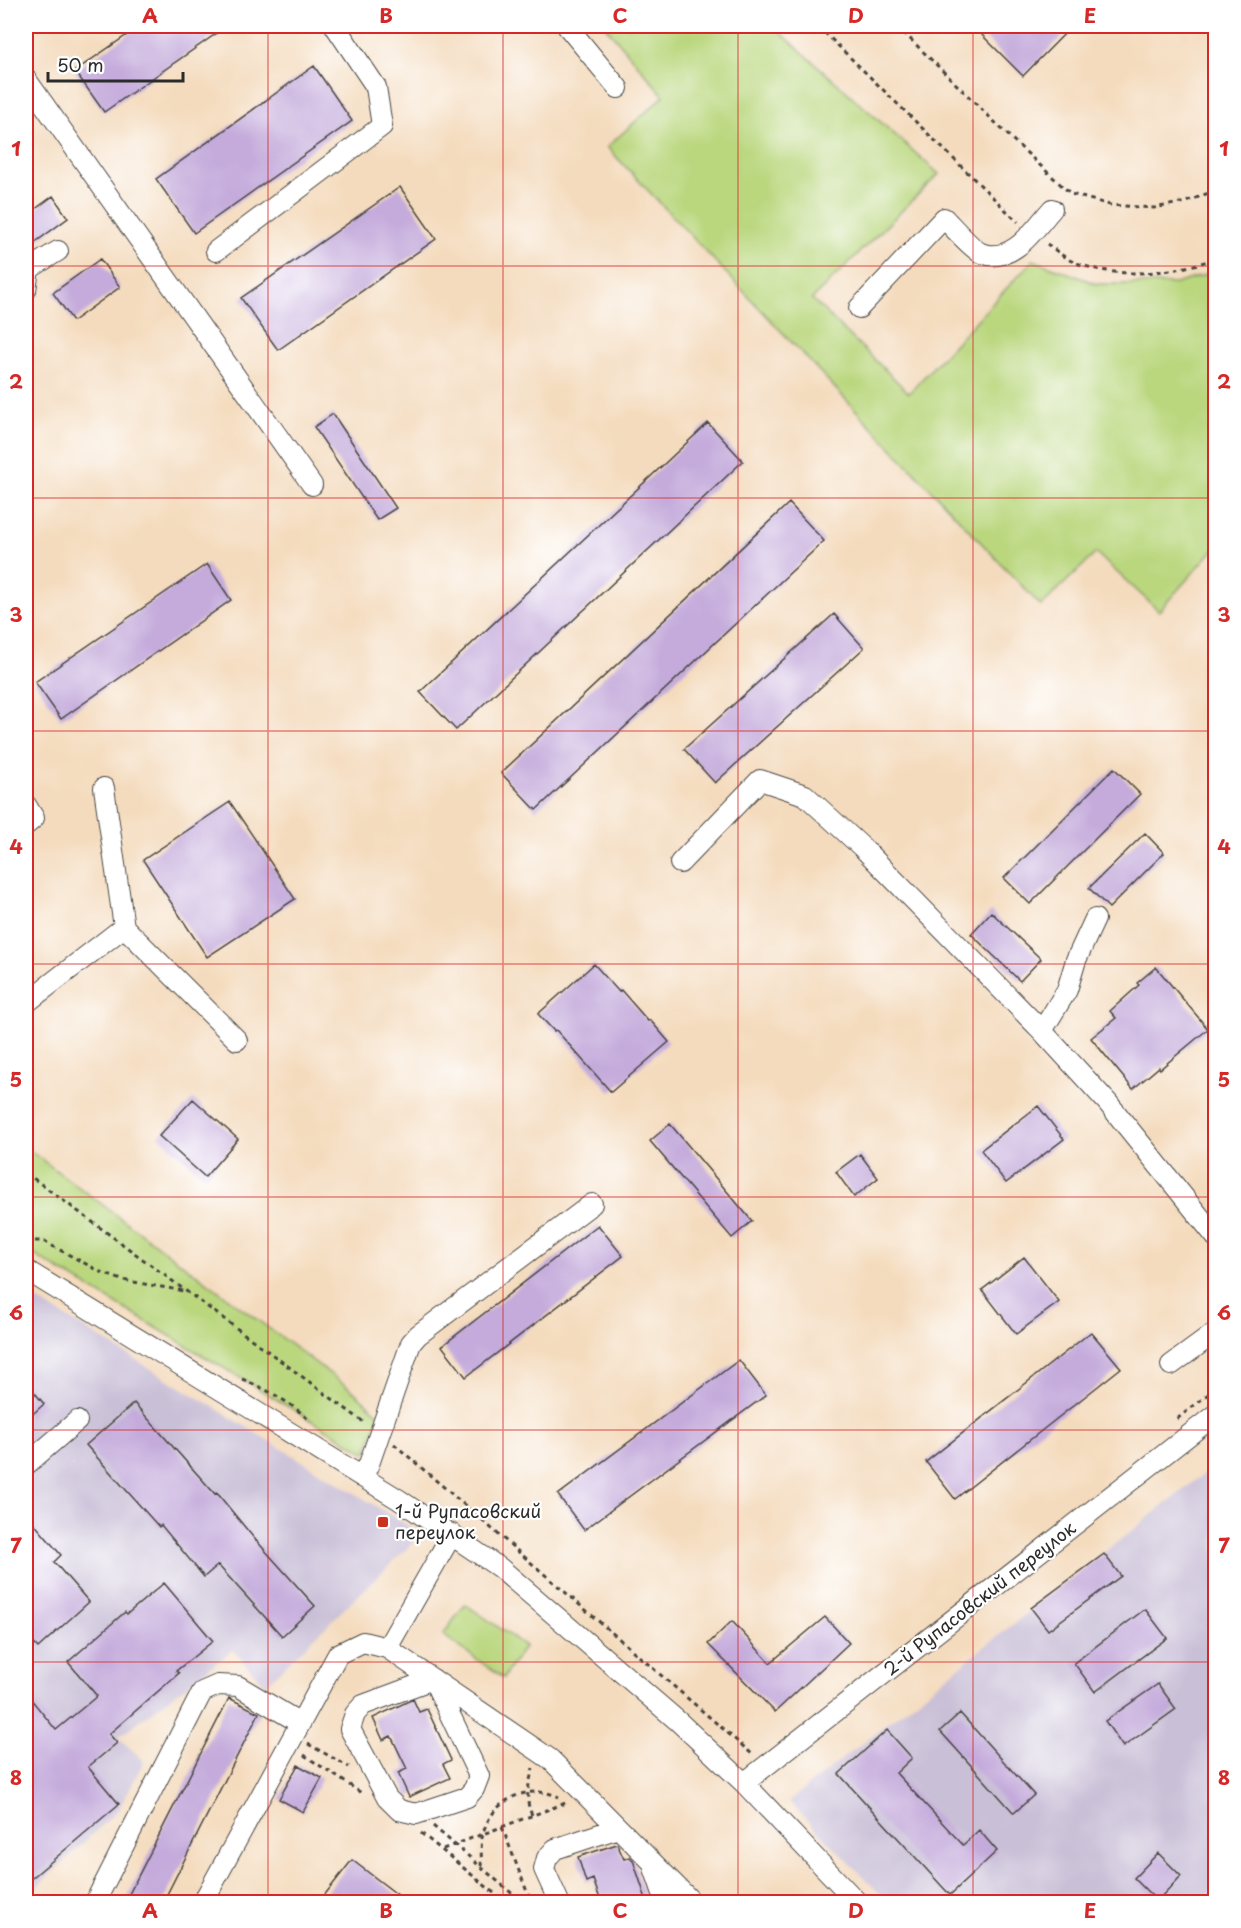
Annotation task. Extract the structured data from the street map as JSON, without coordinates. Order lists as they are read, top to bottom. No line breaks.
{"streets":{"street":["2-й Рупасовский переулок"]},"places":{"transit":["1-й Рупасовский переулок"]},"scale_bar":"50 m","grid":{"columns":["A","B","C","D","E"],"rows":["1","2","3","4","5","6","7","8"]}}
